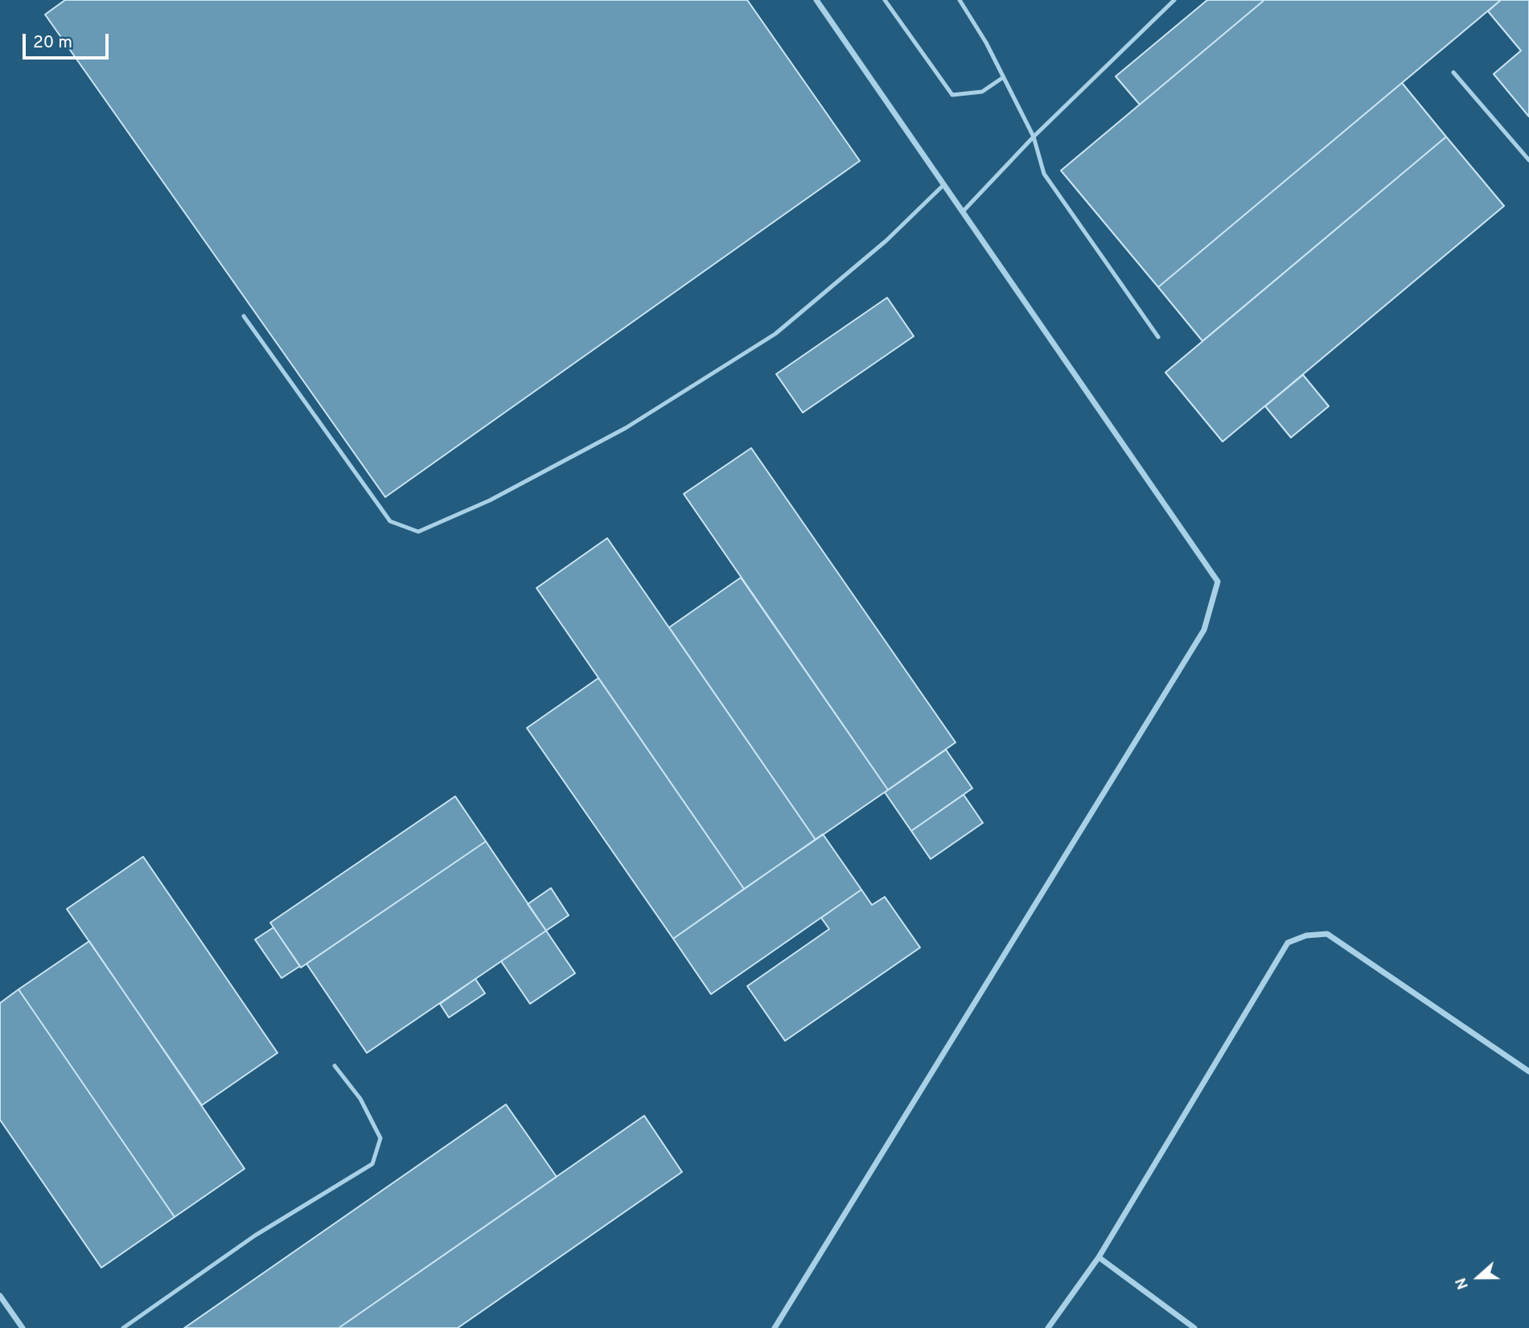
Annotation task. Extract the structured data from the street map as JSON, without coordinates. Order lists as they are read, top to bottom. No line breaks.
{"scale_bar":"20 m","north":"left"}
